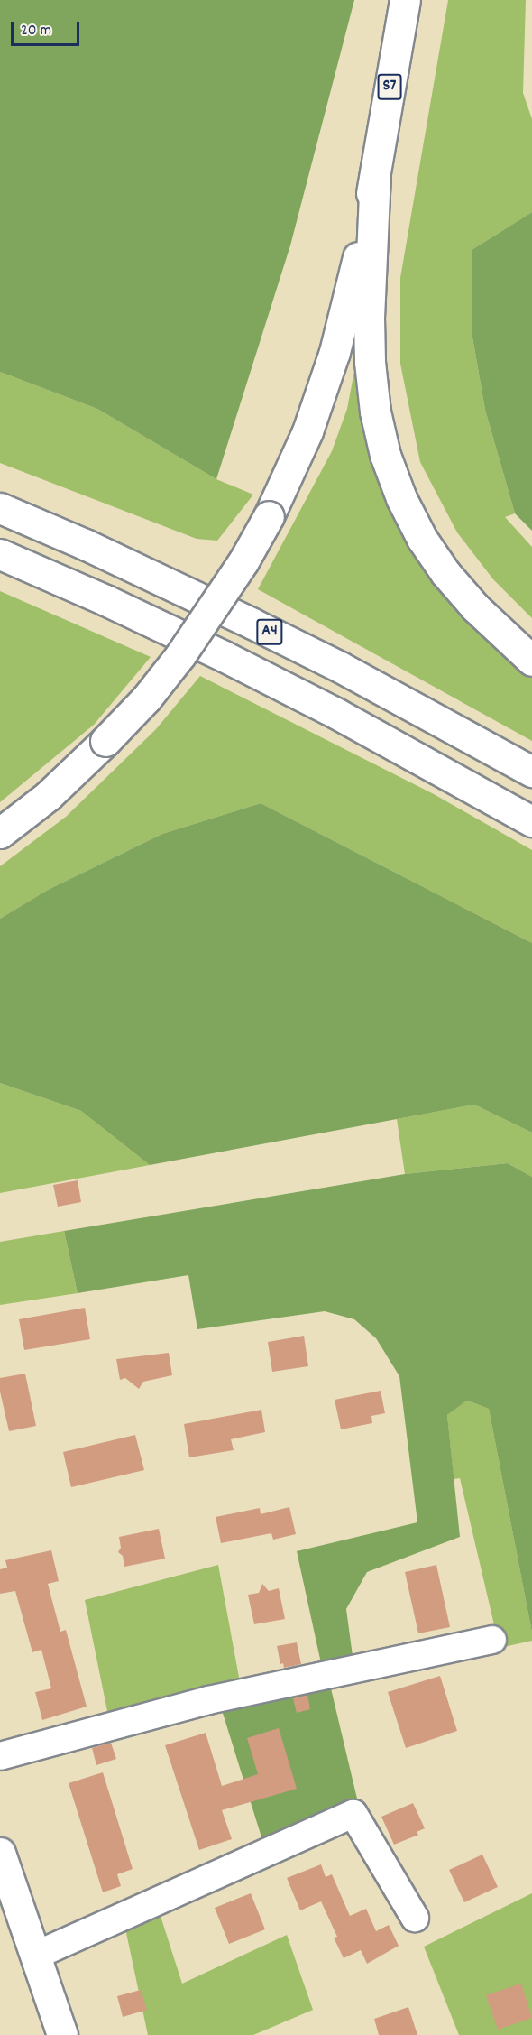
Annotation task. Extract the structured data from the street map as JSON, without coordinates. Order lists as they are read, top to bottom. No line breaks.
{"streets":{"main road":["S7","A4"]},"scale_bar":"20 m"}
